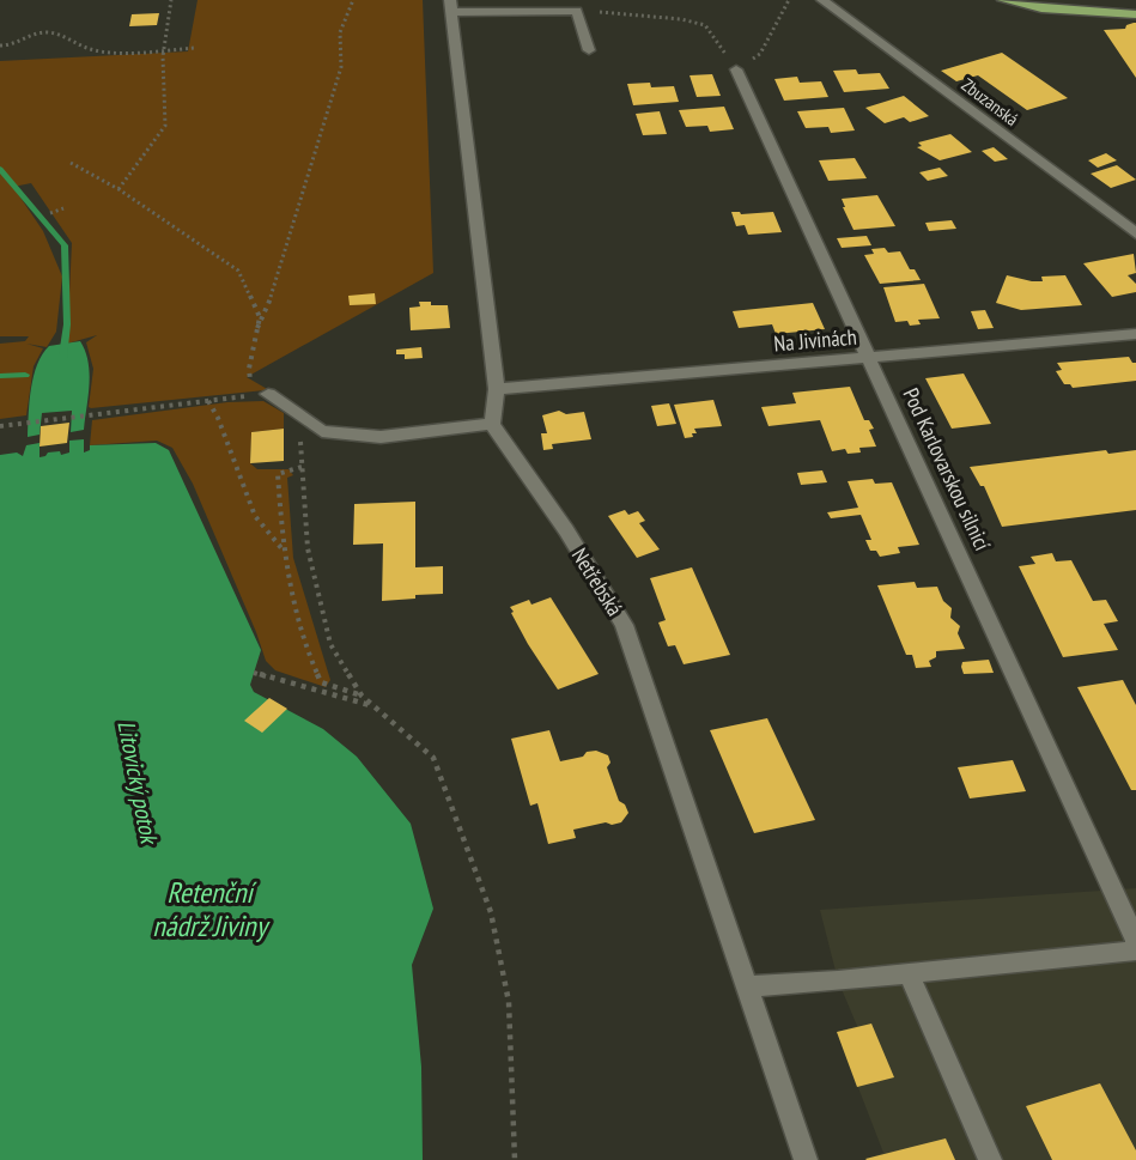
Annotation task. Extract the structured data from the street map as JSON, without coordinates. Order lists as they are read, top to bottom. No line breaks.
{"streets":{"street":["Zbuzanská","Na Jivinách","Pod Karlovarskou silnicí","Netřebská"]},"crossings":[["Na Jivinách","Pod Karlovarskou silnicí"]],"water":["Litovický potok","Retenční nádrž Jiviny"]}
